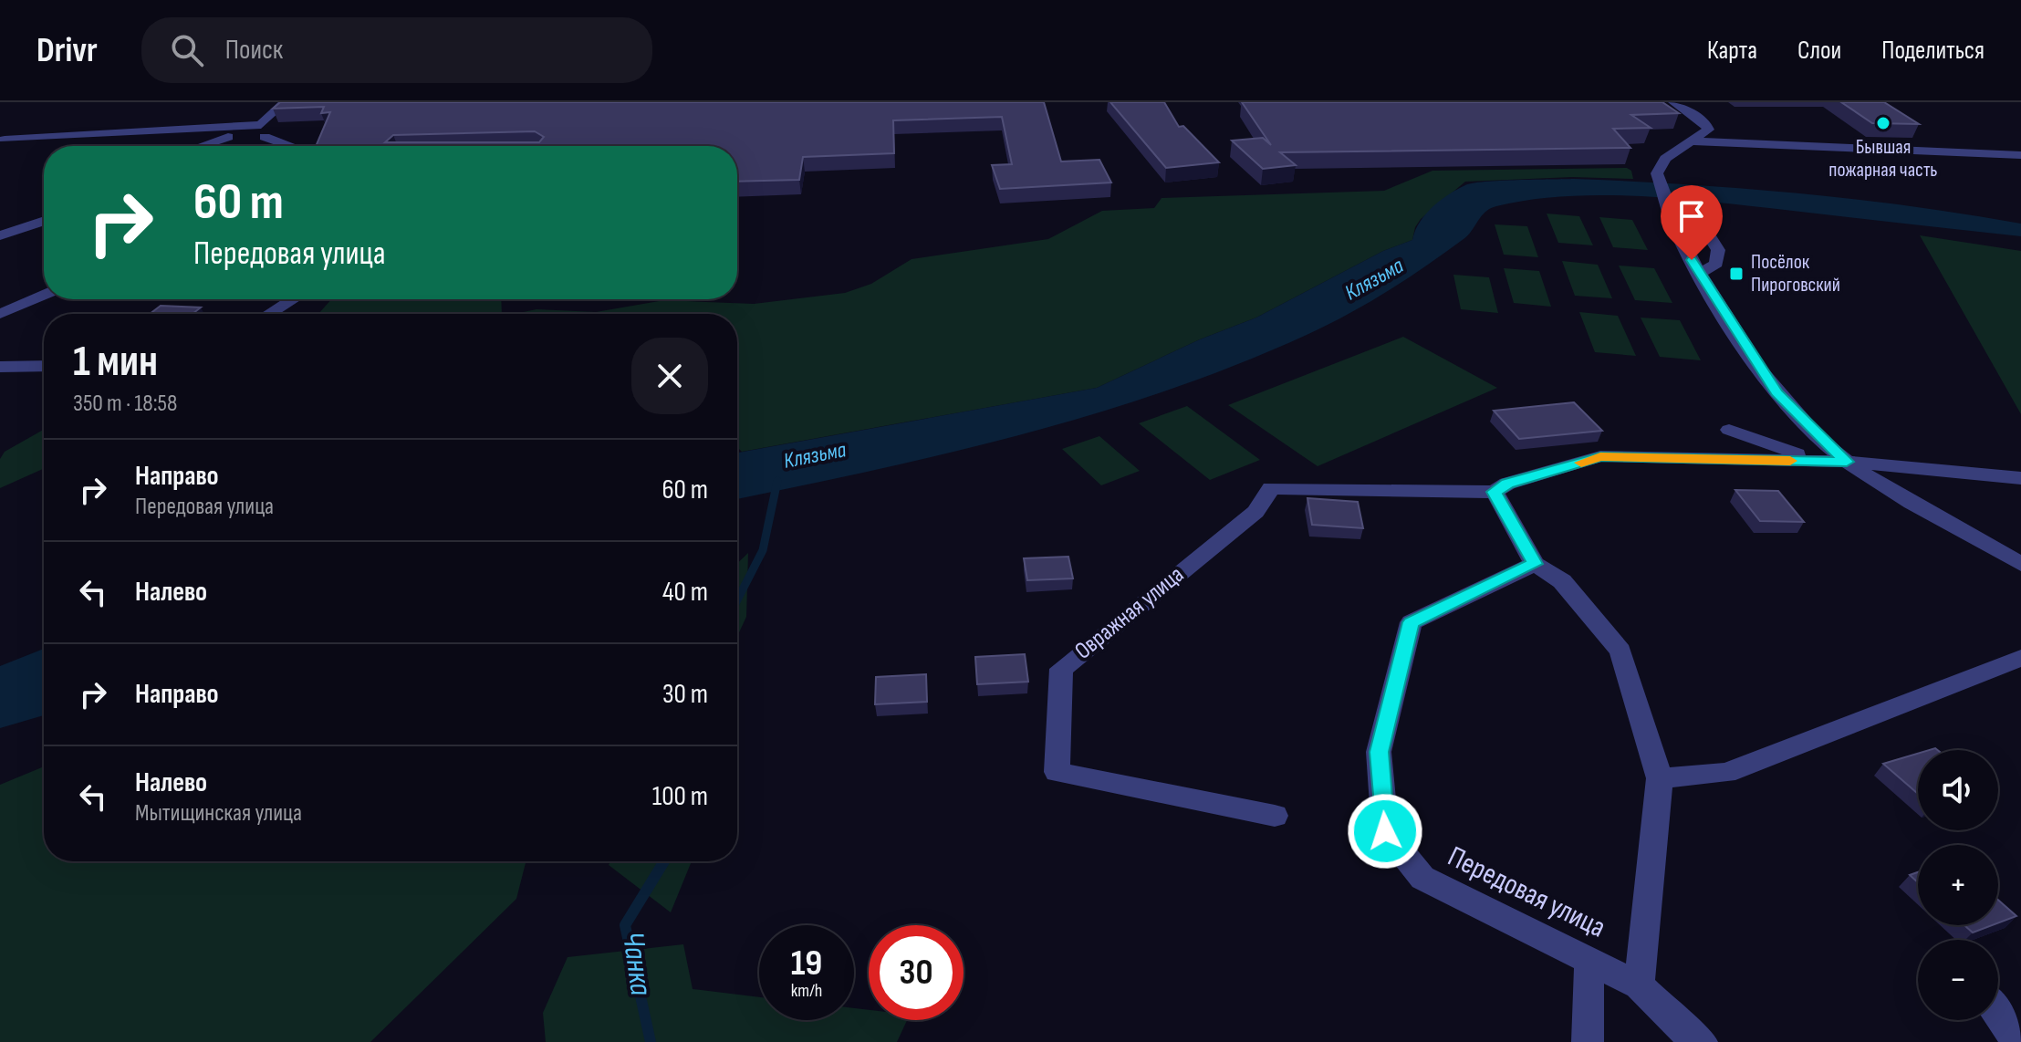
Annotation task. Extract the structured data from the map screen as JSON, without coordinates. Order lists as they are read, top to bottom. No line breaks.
{"streets":{"street":["Овражная улица","Передовая улица"]},"water":["Клязьма","Чанка"],"places":{"other":["Бывшая пожарная часть"],"transit":["Посёлок Пироговский"]},"page":{"header":"Drivr","search":"Поиск","nav":["Карта","Слои","Поделиться"],"turn":["60 m","Передовая улица"],"heading":["1 мин","350 m · 18:58"],"list":[{"name":"Направо","note":"Передовая улица","value":"60 m"},{"name":"Налево","value":"40 m"},{"name":"Направо","value":"30 m"},{"name":"Налево","note":"Мытищинская улица","value":"100 m"}],"map_buttons":["+","−"],"speed":"19 km/h","limit":"30"}}
